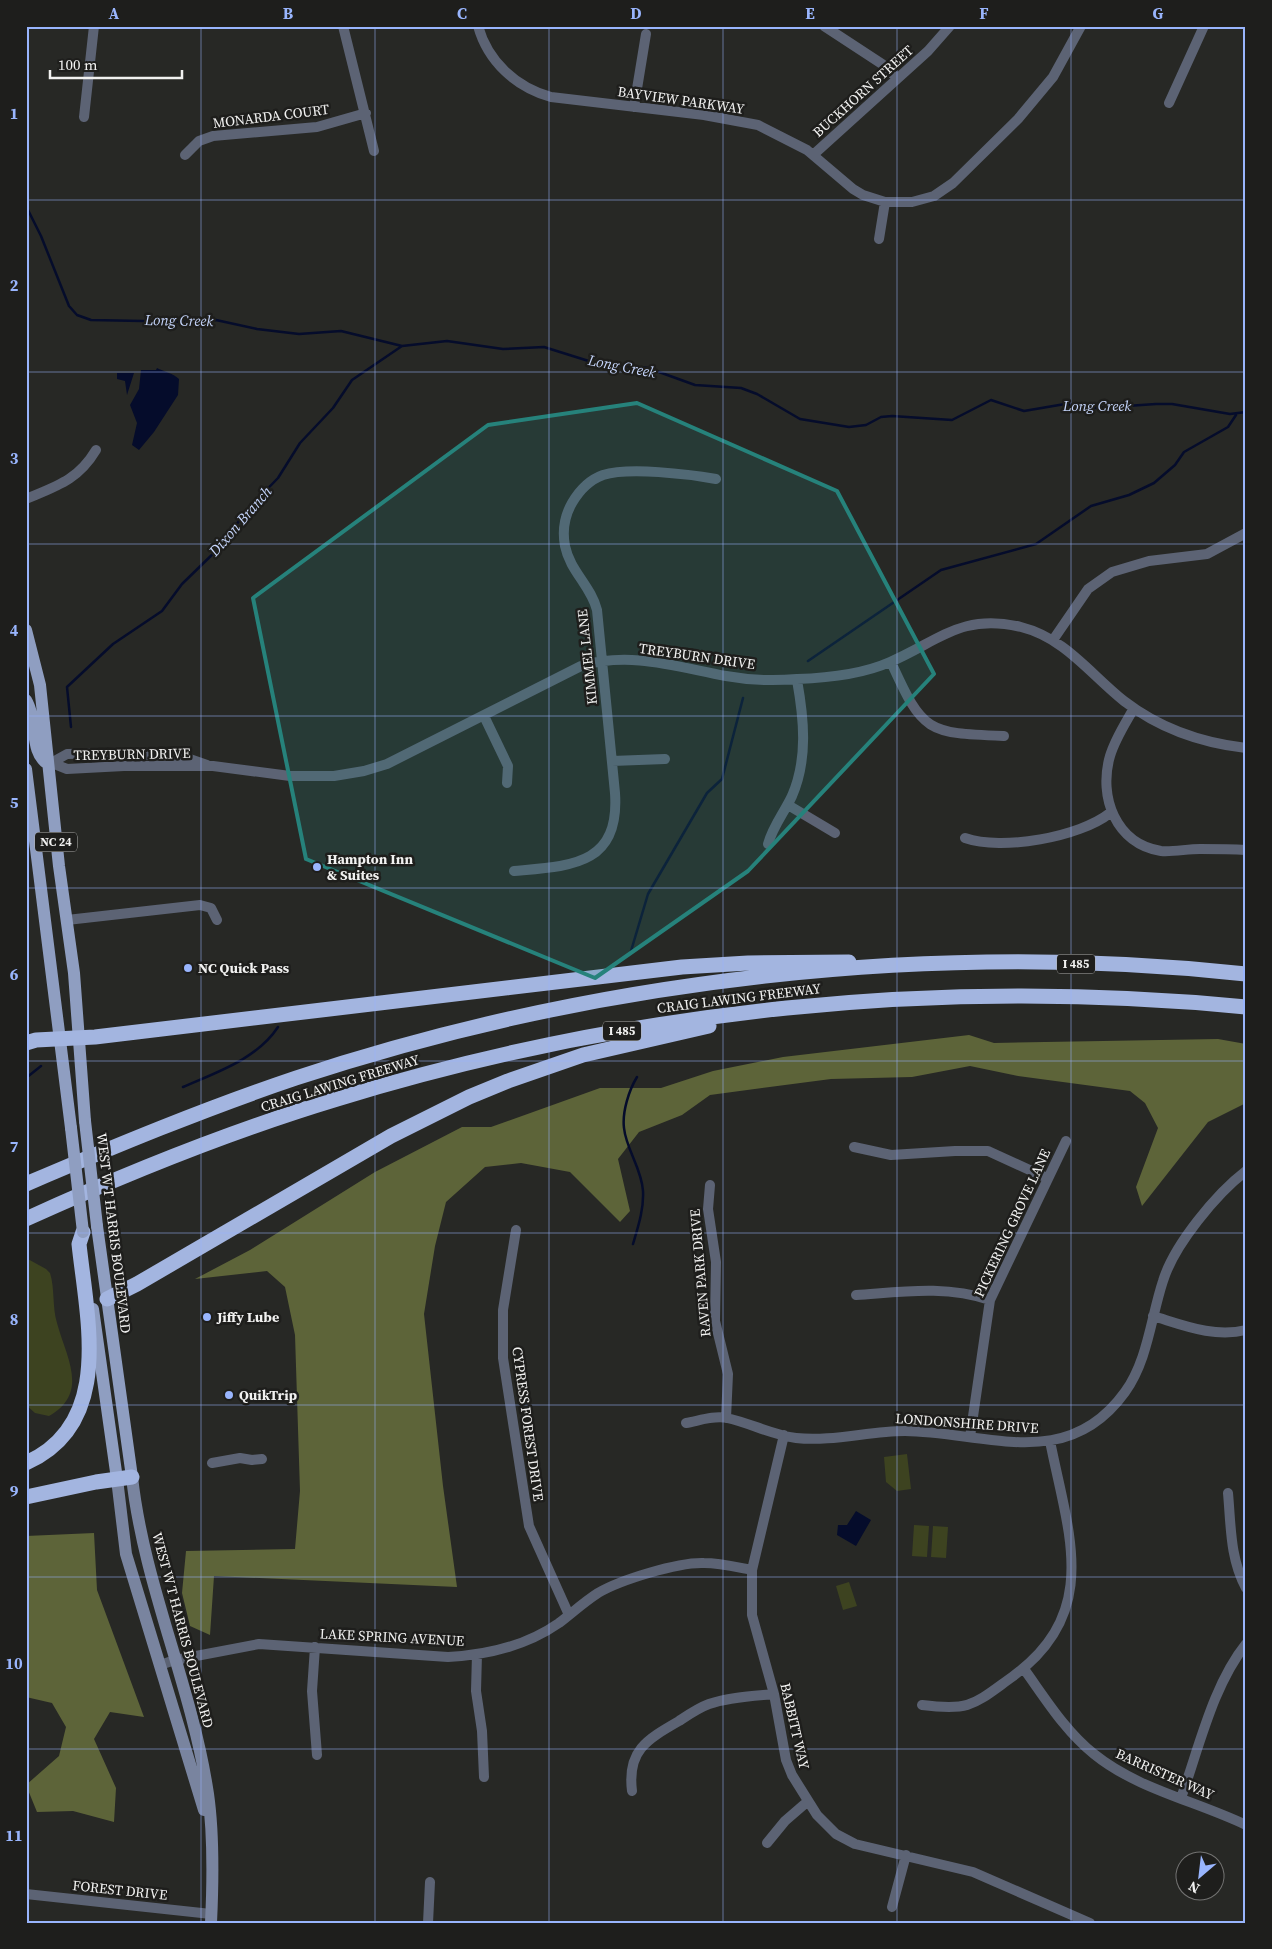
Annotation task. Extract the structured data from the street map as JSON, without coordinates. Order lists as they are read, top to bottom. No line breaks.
{"streets":{"highway":["I 485","CRAIG LAWING FREEWAY"],"main road":["NC 24","WEST W T HARRIS BOULEVARD"],"street":["BUCKHORN STREET","BAYVIEW PARKWAY","MONARDA COURT","TREYBURN DRIVE","KIMMEL LANE","PICKERING GROVE LANE","RAVEN PARK DRIVE","LONDONSHIRE DRIVE","CYPRESS FOREST DRIVE","LAKE SPRING AVENUE","BABBITT WAY","BARRISTER WAY","FOREST DRIVE"]},"crossings":[["BUCKHORN STREET","BAYVIEW PARKWAY"],["TREYBURN DRIVE","KIMMEL LANE"],["TREYBURN DRIVE","WEST W T HARRIS BOULEVARD"],["PICKERING GROVE LANE","LONDONSHIRE DRIVE"],["WEST W T HARRIS BOULEVARD","LAKE SPRING AVENUE"],["WEST W T HARRIS BOULEVARD","FOREST DRIVE"],["RAVEN PARK DRIVE","LONDONSHIRE DRIVE"],["LONDONSHIRE DRIVE","BABBITT WAY"],["CYPRESS FOREST DRIVE","LAKE SPRING AVENUE"],["LAKE SPRING AVENUE","BABBITT WAY"]],"water":["Long Creek","Dixon Branch"],"places":["Hampton Inn & Suites","NC Quick Pass","Jiffy Lube","QuikTrip"],"scale_bar":"100 m","north":"bottom left","grid":{"columns":["A","B","C","D","E","F","G"],"rows":["1","2","3","4","5","6","7","8","9","10","11"]}}
